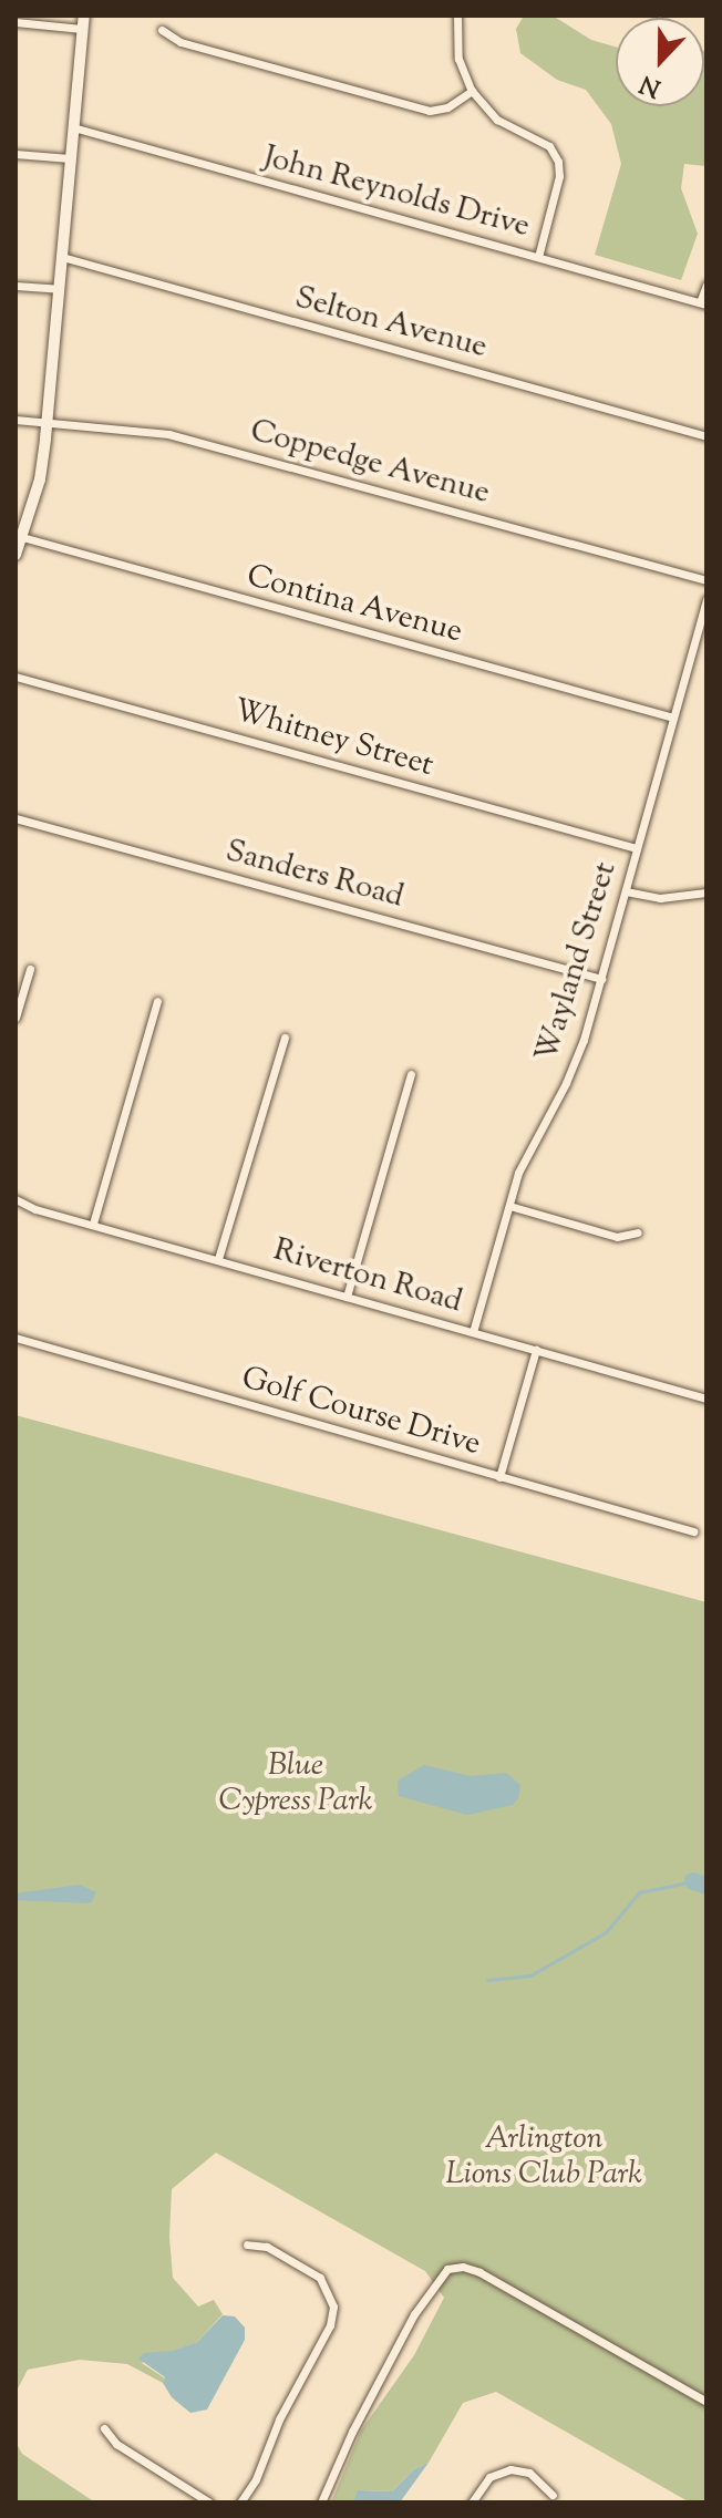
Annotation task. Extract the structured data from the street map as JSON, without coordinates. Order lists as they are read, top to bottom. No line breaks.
{"streets":{"street":["John Reynolds Drive","Selton Avenue","Coppedge Avenue","Contina Avenue","Whitney Street","Sanders Road","Wayland Street","Riverton Road","Golf Course Drive"]},"crossings":[["Contina Avenue","Wayland Street"],["Whitney Street","Wayland Street"],["Sanders Road","Wayland Street"],["Wayland Street","Riverton Road"]],"parks":["Blue Cypress Park","Arlington Lions Club Park"],"north":"bottom"}
